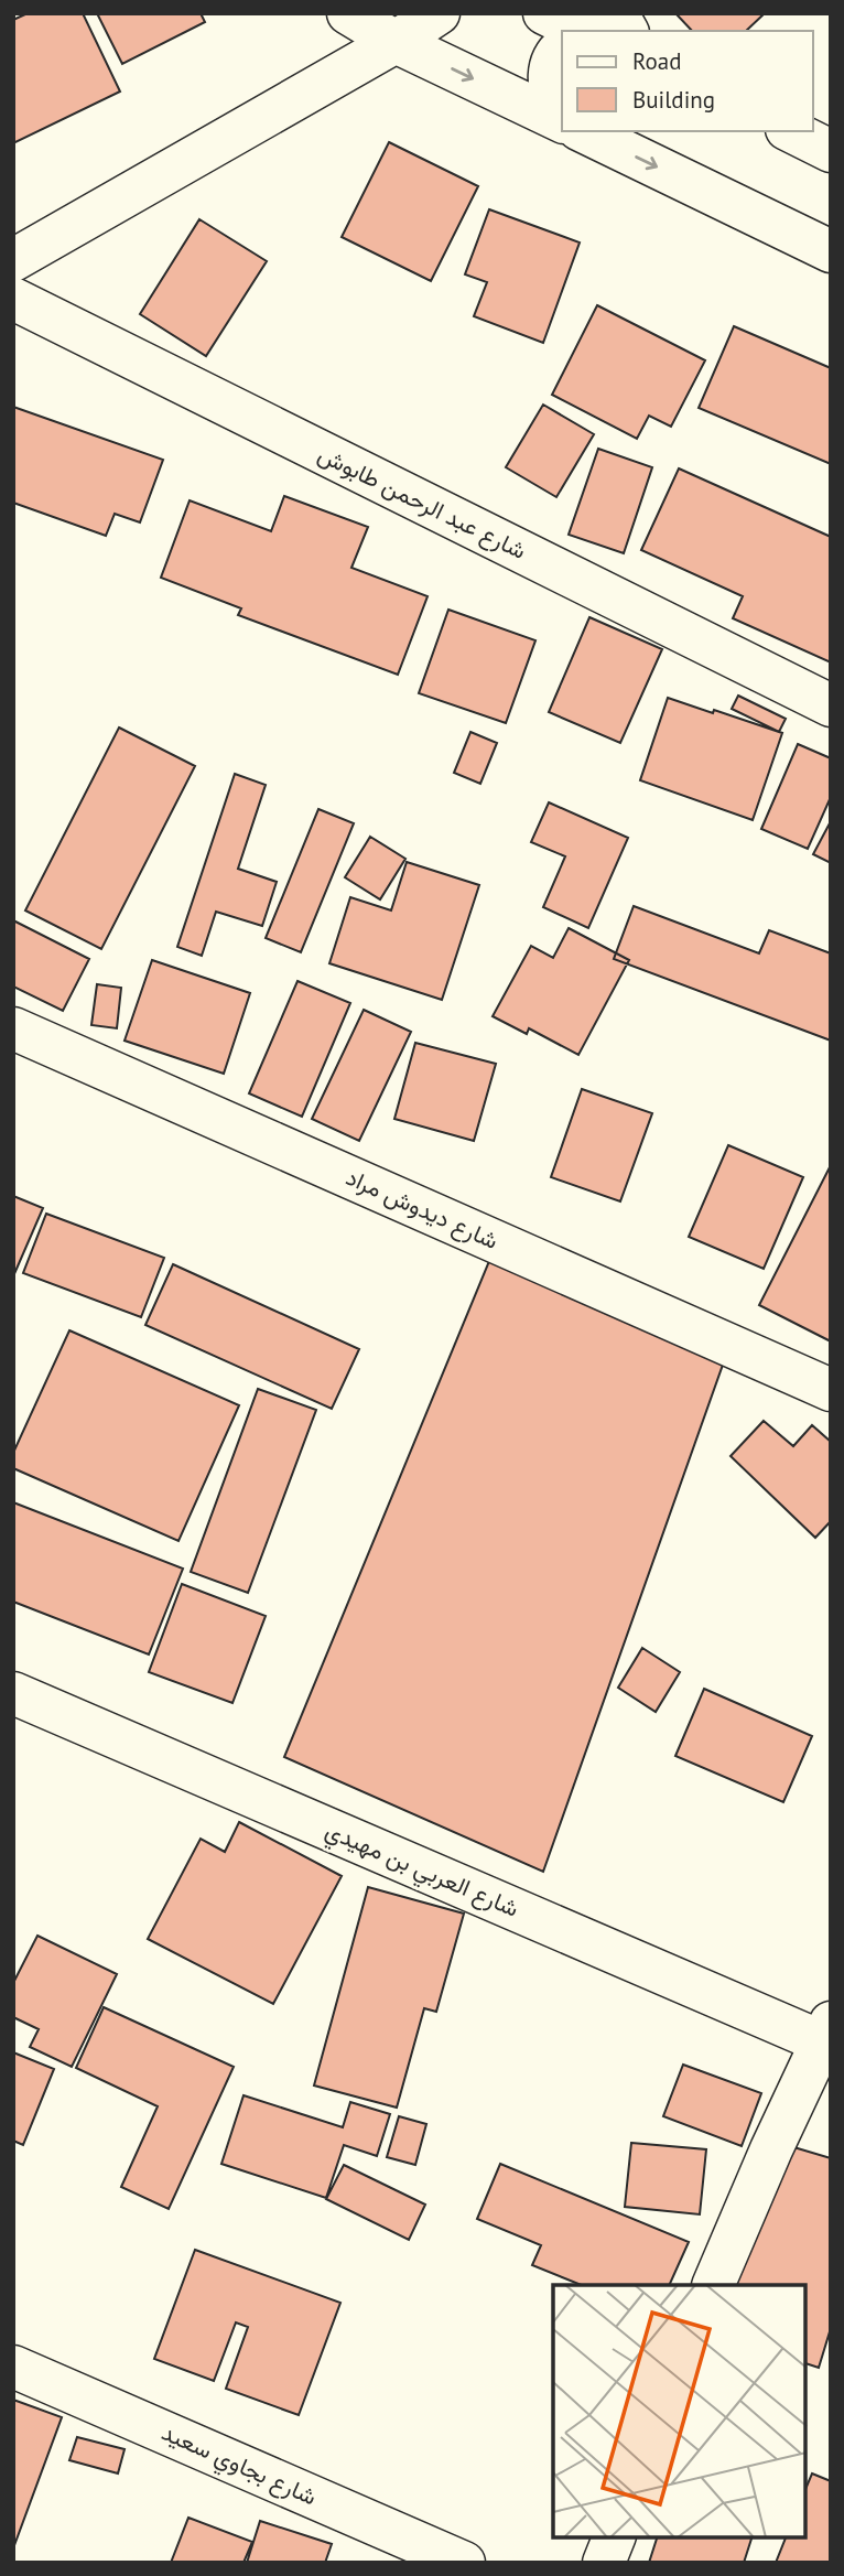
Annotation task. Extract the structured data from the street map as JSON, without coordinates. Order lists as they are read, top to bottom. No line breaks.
{"streets":{"street":["شارع عبد الرحمن طابوش","شارع ديدوش مراد","شارع العربي بن مهيدي","شارع بجاوي سعيد"]},"legend":["Road","Building"]}
